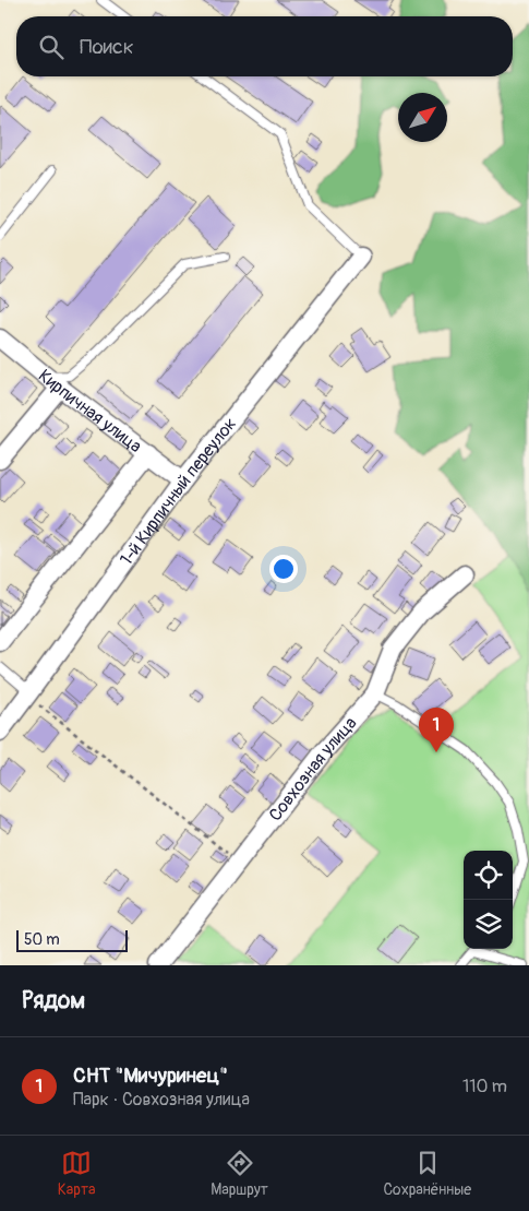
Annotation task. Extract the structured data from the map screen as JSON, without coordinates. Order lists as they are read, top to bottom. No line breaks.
{"streets":{"street":["Кирпичная улица","1-й Кирпичный переулок","Совхозная улица"]},"crossings":[["Кирпичная улица","1-й Кирпичный переулок"]],"scale_bar":"50 m","north":"top right","page":{"search":"Поиск","pins":"1","scale":"50 m","heading":"Рядом","list":[{"mark":"1","name":"СНТ \"Мичуринец\"","note":"Парк · Совхозная улица","value":"110 m"}],"nav":["Карта","Маршрут","Сохранённые"]}}
